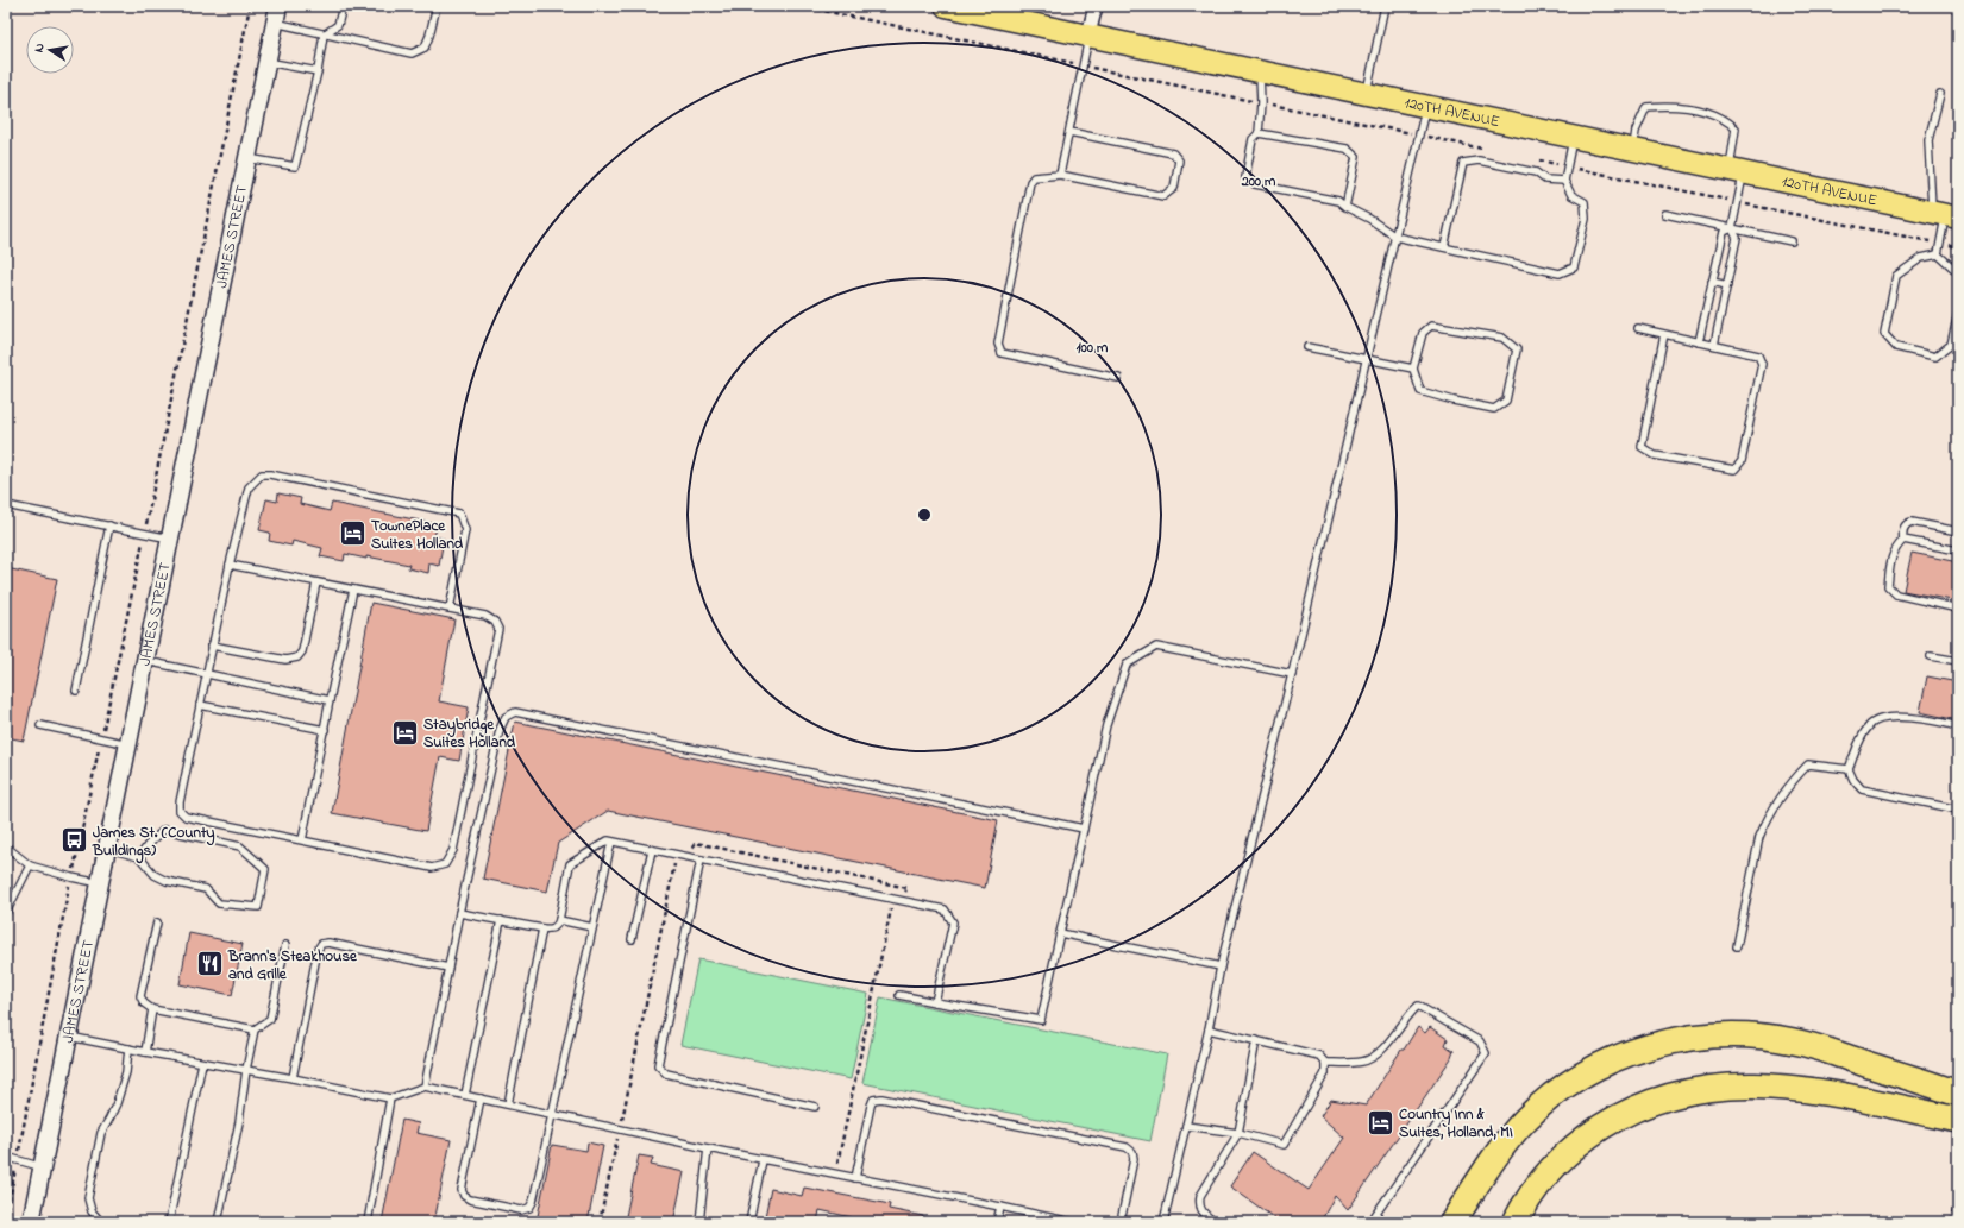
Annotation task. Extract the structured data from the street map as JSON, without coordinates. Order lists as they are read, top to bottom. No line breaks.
{"streets":{"main road":["120TH AVENUE"],"street":["JAMES STREET"]},"places":{"hotel":["TownePlace Suites Holland","Staybridge Suites Holland","Country Inn & Suites, Holland, MI"],"bus stop":["James St. (County Buildings)"],"restaurant":["Brann's Steakhouse and Grille"]},"north":"left","rings":["200 m","100 m"]}
